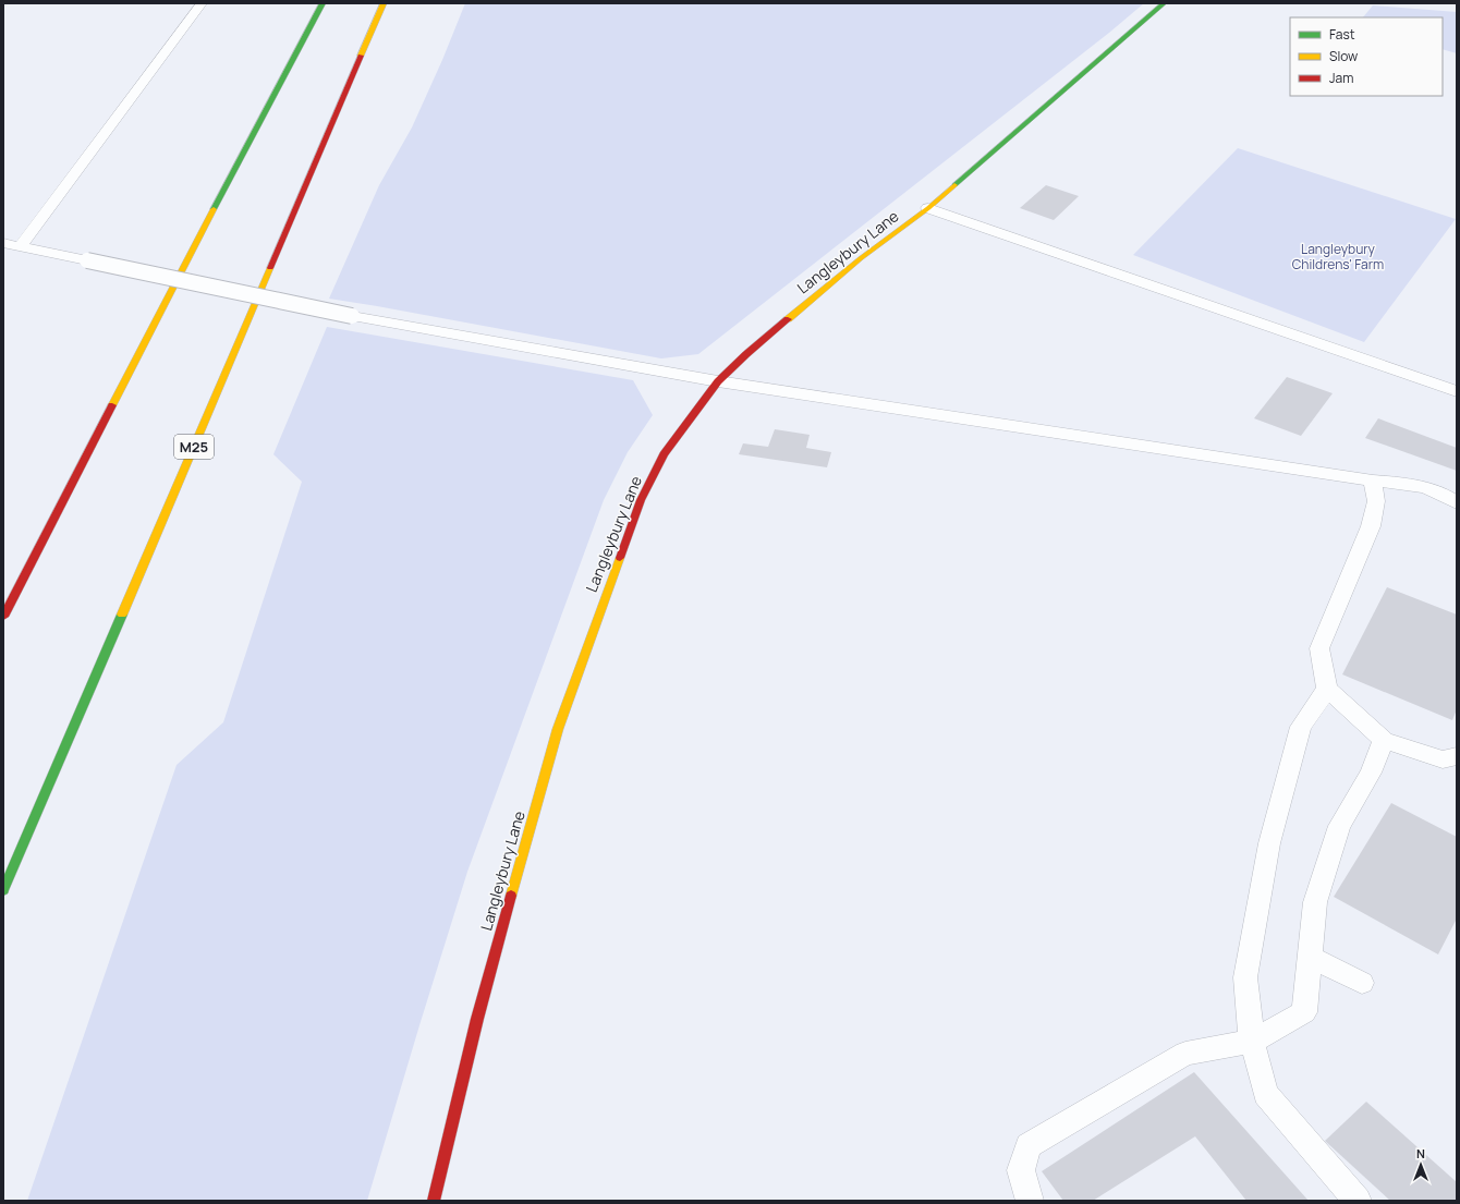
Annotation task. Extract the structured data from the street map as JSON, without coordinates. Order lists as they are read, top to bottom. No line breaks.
{"streets":{"main road":["Langleybury Lane","M25"]},"parks":["Langleybury Childrens' Farm"],"legend":["Fast","Slow","Jam"],"north":"top"}
